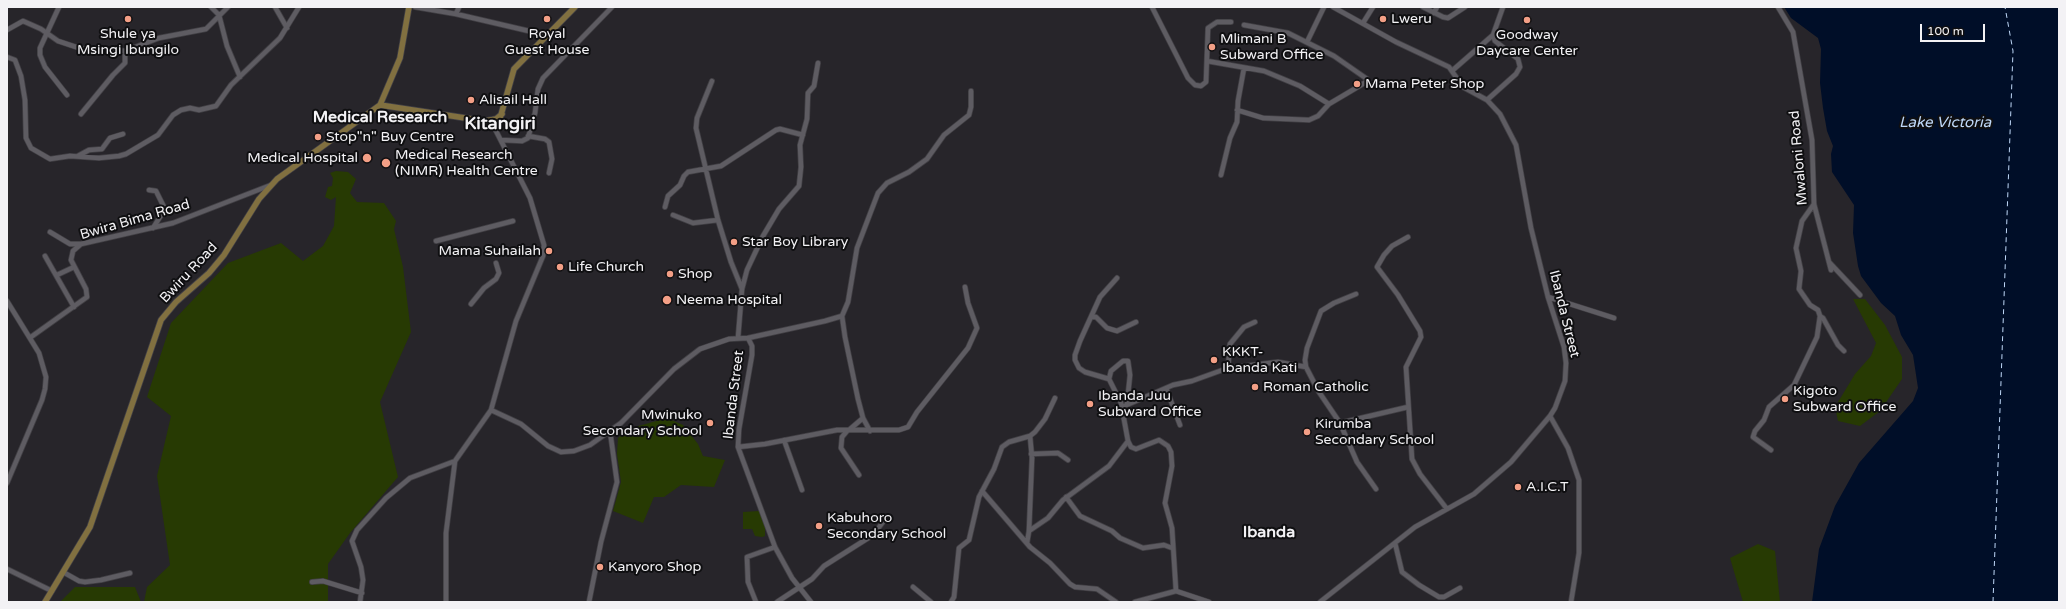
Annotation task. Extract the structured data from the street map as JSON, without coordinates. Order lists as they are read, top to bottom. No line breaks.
{"streets":{"main road":["Bwiru Road"],"street":["Mwaloni Road","Bwira Bima Road","Ibanda Street"]},"crossings":[["Bwira Bima Road","Bwiru Road"]],"districts":["Medical Research","Kitangiri","Ibanda"],"water":["Lake Victoria"],"places":["Shule ya Msingi Ibungilo","Royal Guest House","Lweru","Goodway Daycare Center","Mlimani B Subward Office","Mama Peter Shop","Alisail Hall","Stop\"n\" Buy Centre","Medical Hospital","Medical Research (NIMR) Health Centre","Star Boy Library","Mama Suhailah","Life Church","Shop","Neema Hospital","KKKT- Ibanda Kati","Roman Catholic","Kigoto Subward Office","Ibanda Juu Subward Office","Mwinuko Secondary School","Kirumba Secondary School","A.I.C.T","Kabuhoro Secondary School","Kanyoro Shop"],"scale_bar":"100 m"}
